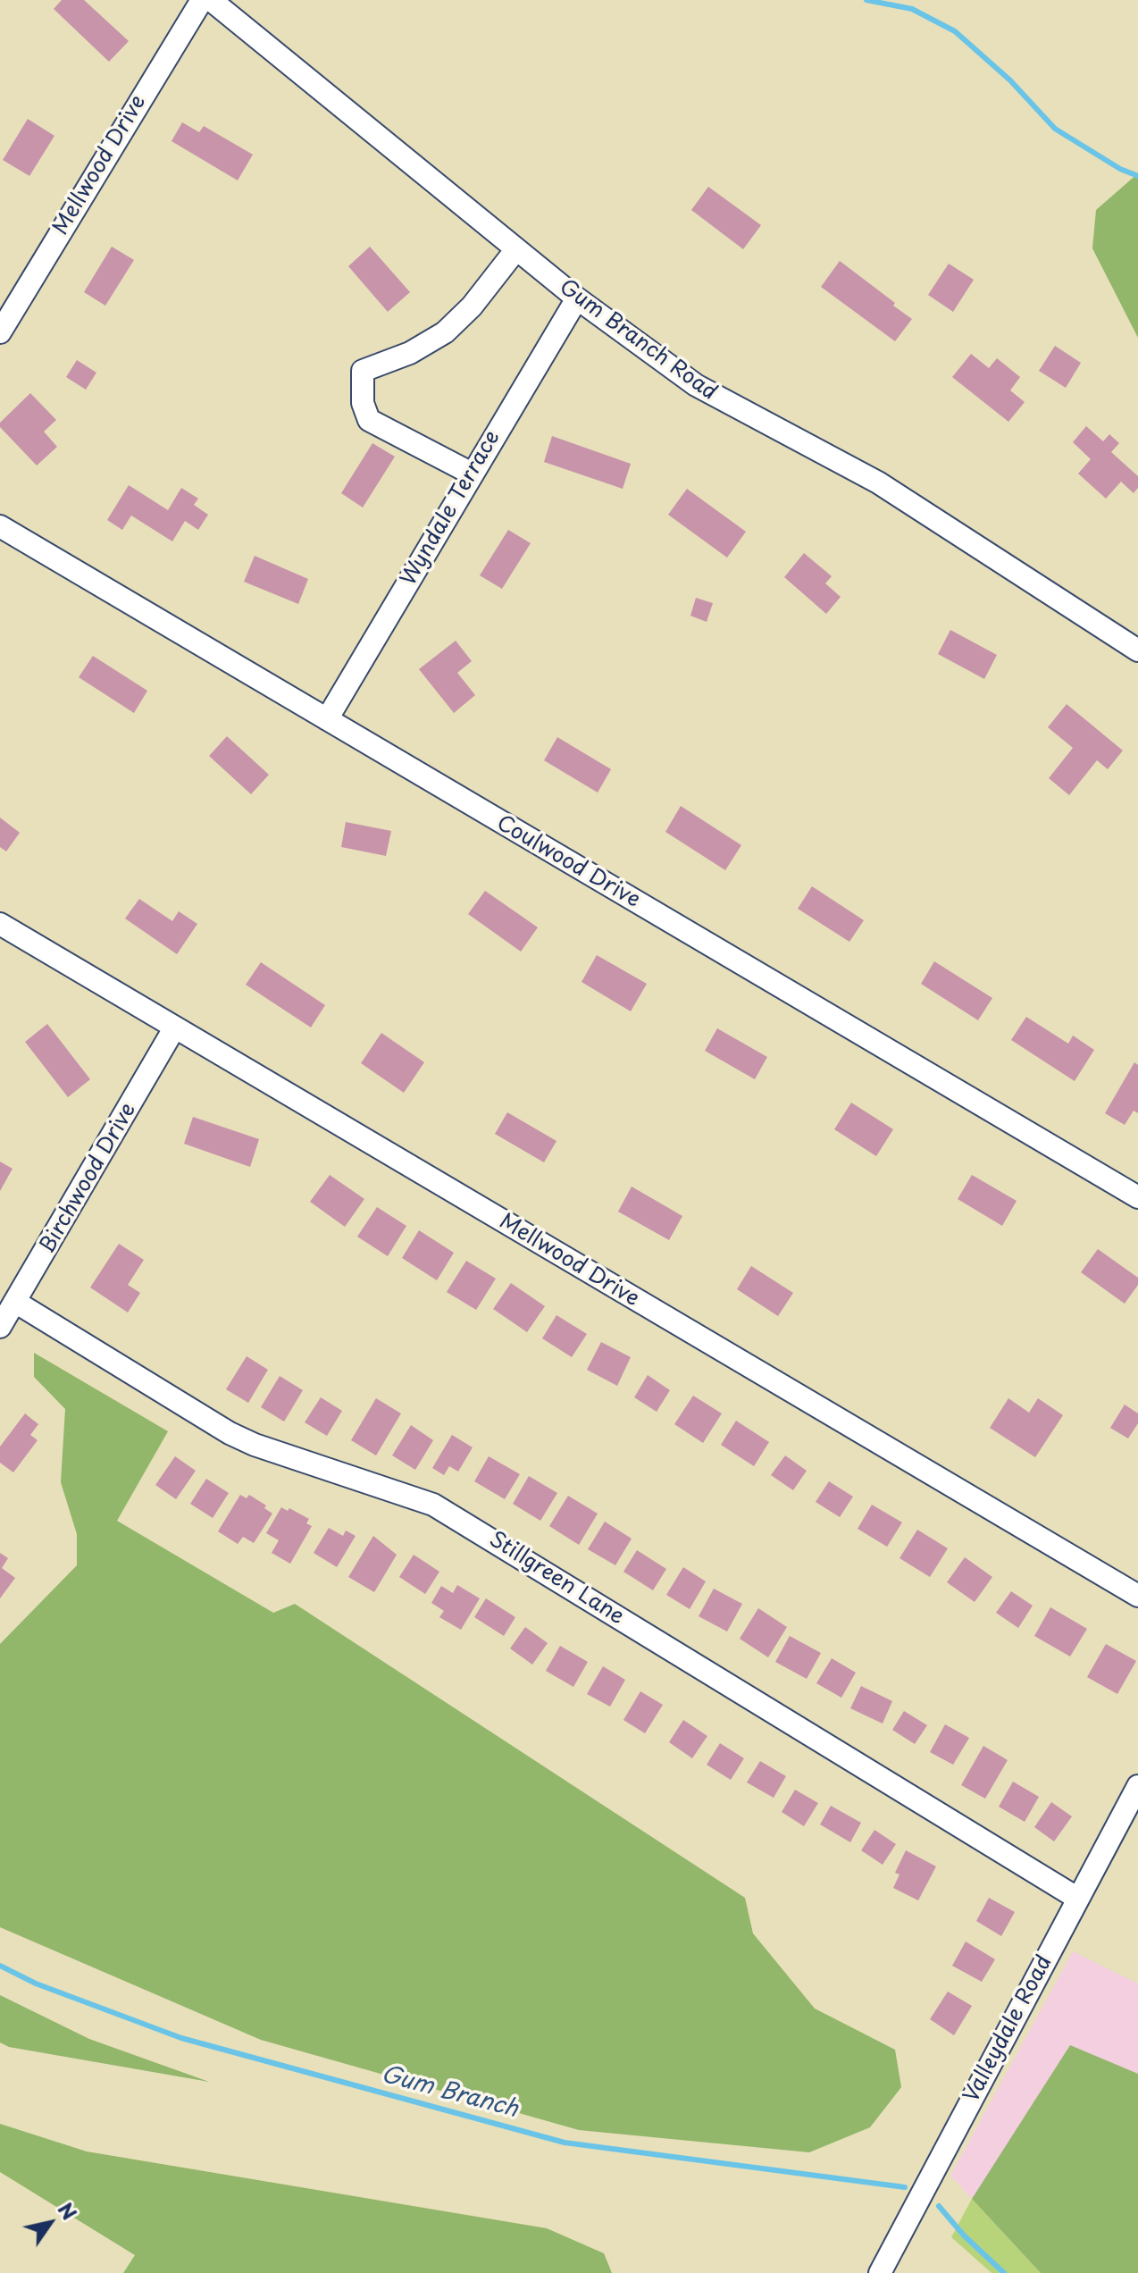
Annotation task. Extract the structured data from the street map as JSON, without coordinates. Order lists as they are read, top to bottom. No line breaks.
{"streets":{"street":["Mellwood Drive","Gum Branch Road","Wyndale Terrace","Coulwood Drive","Birchwood Drive","Stillgreen Lane","Valleydale Road"]},"crossings":[["Mellwood Drive","Birchwood Drive"],["Gum Branch Road","Wyndale Terrace"],["Wyndale Terrace","Coulwood Drive"],["Birchwood Drive","Stillgreen Lane"],["Stillgreen Lane","Valleydale Road"]],"water":["Gum Branch"],"north":"top right"}
